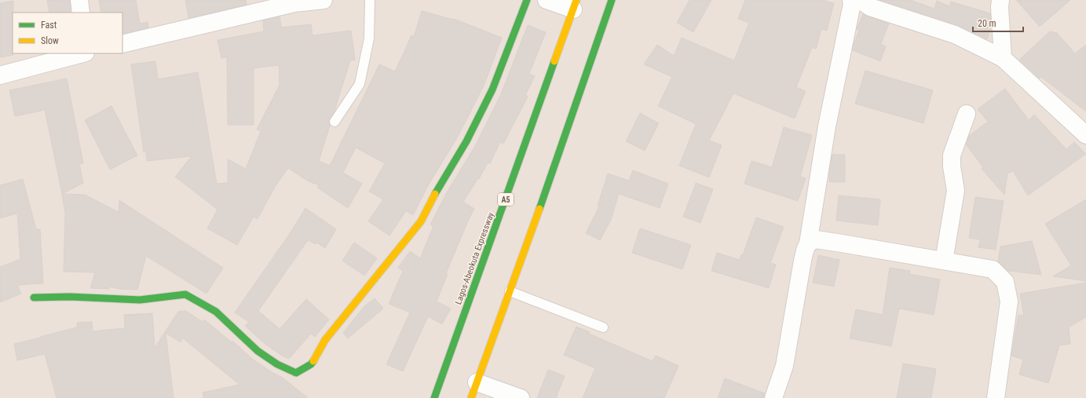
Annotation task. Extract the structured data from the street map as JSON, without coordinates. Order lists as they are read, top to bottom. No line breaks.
{"streets":{"main road":["A5","Lagos-Abeokuta Expressway"]},"legend":["Fast","Slow"],"scale_bar":"20 m"}
